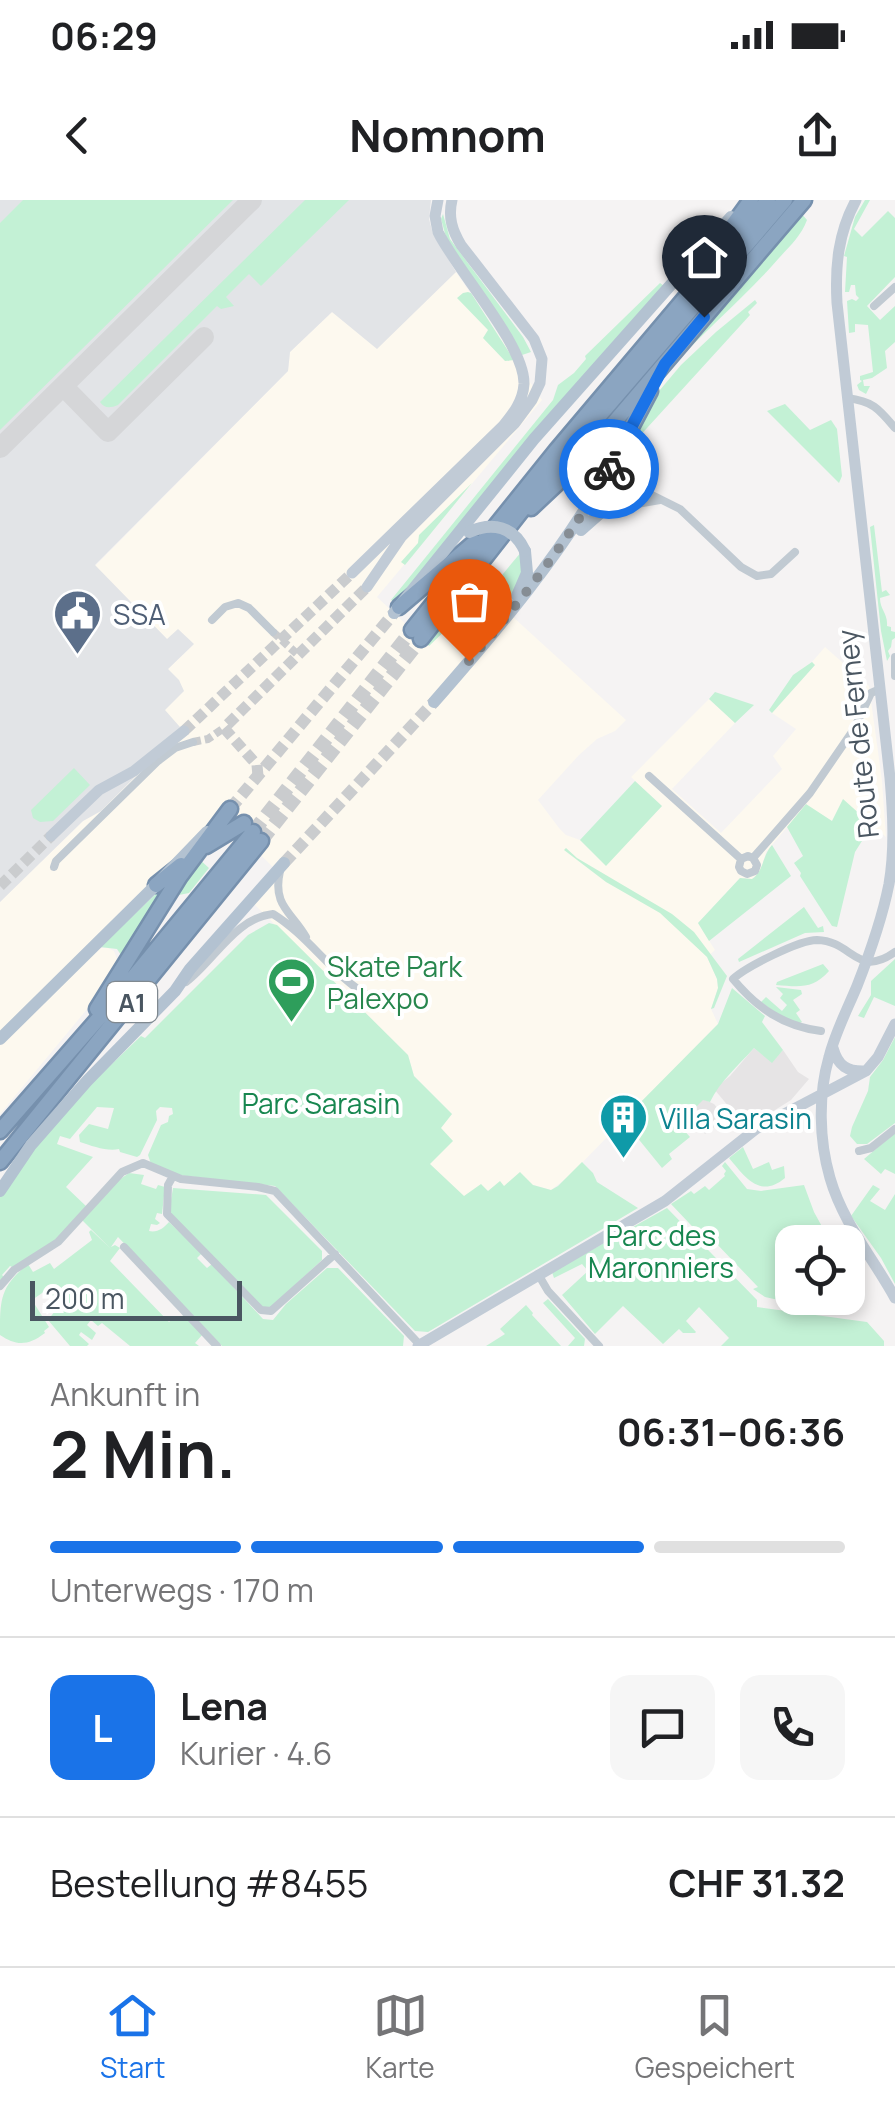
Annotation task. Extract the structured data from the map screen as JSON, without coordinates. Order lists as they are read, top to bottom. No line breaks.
{"streets":{"highway":["A1"],"street":["Route de Ferney"]},"parks":["Parc Sarasin","Parc des Maronniers"],"places":{"public building":["SSA"],"sports":["Skate Park Palexpo"],"building":["Villa Sarasin"]},"scale_bar":"200 m","page":{"status":"06:29","header":"Nomnom","scale":"200 m","heading":["2 Min.","Ankunft in","06:31–06:36"],"panel":["Lena","Kurier · 4.6","Bestellung #8455","CHF 31.32"],"bar":"Unterwegs · 170 m","round":"L","tabs":["Start","Karte","Gespeichert"]}}
